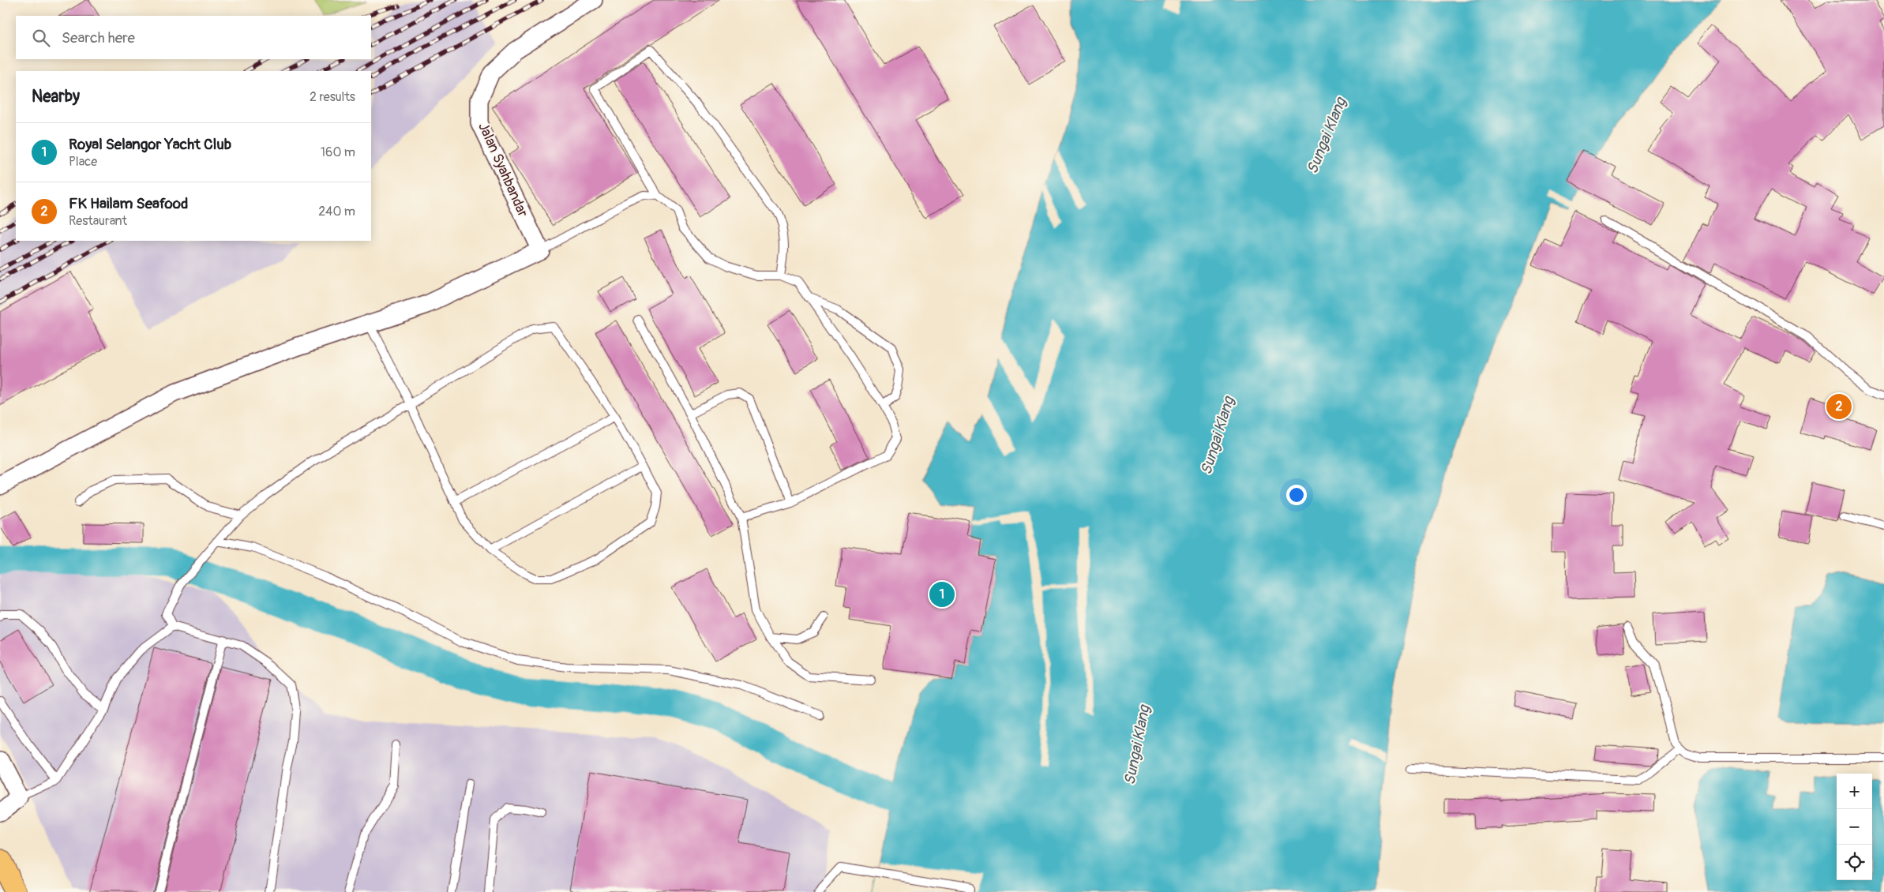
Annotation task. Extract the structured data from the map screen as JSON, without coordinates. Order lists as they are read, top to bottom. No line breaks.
{"streets":{"street":["Jalan Syahbandar"]},"water":["Sungai Klang"],"page":{"search":"Search here","heading":["Nearby","2 results"],"list":[{"mark":"1","name":"Royal Selangor Yacht Club","note":"Place","value":"160 m"},{"mark":"2","name":"FK Hailam Seafood","note":"Restaurant","value":"240 m"}],"pins":["2","1"],"map_buttons":["+","−"]}}
